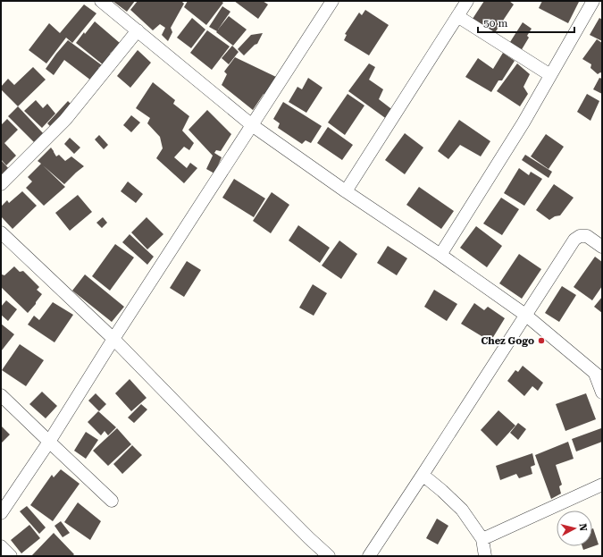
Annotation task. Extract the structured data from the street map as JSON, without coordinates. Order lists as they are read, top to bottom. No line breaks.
{"places":["Chez Gogo"],"scale_bar":"50 m","north":"right"}
